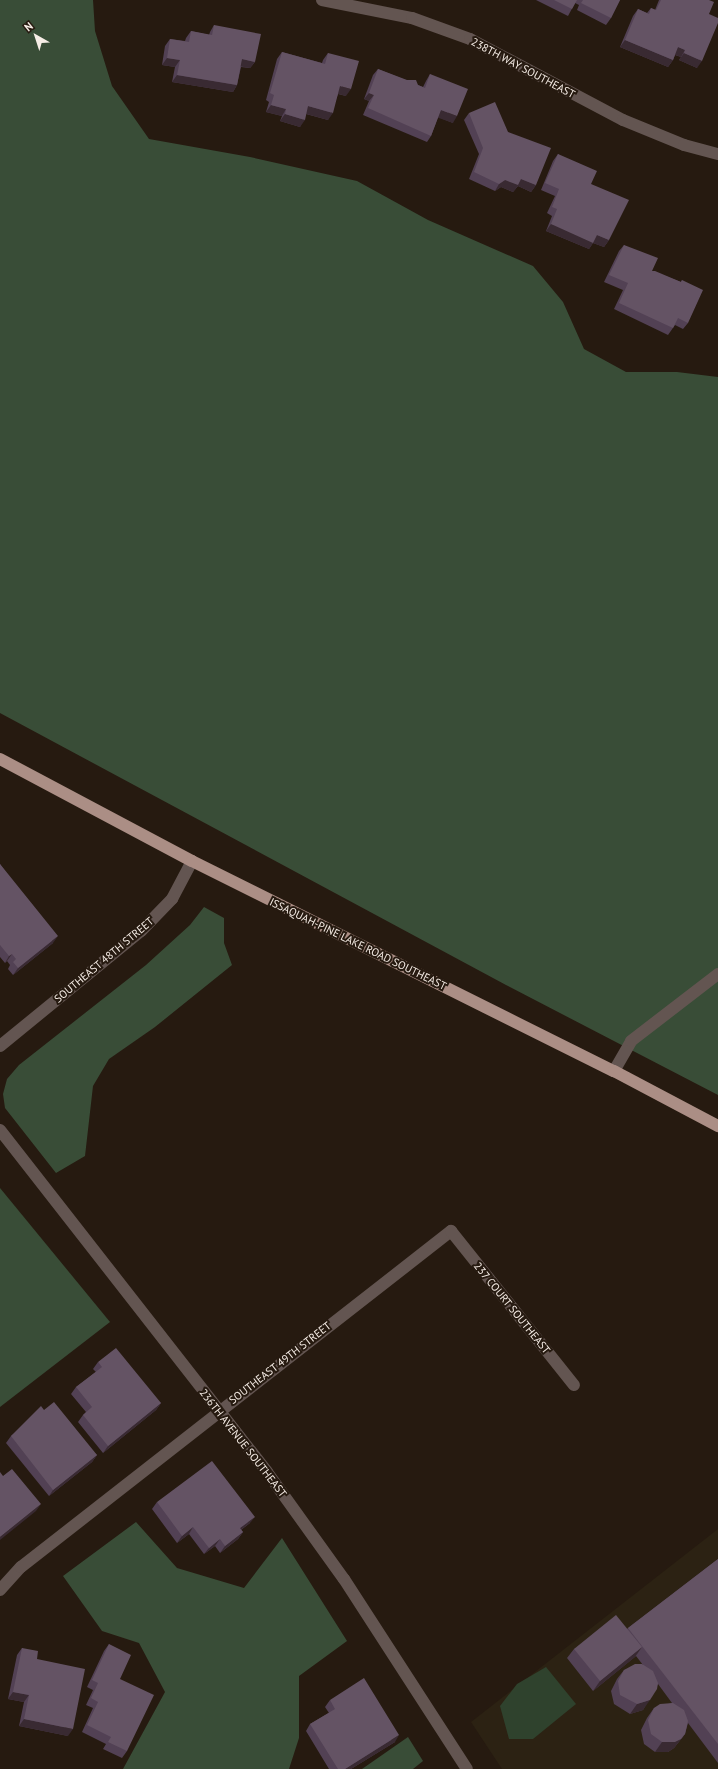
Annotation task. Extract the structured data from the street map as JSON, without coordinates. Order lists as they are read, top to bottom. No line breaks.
{"streets":{"main road":["ISSAQUAH-PINE LAKE ROAD SOUTHEAST"],"street":["238TH WAY SOUTHEAST","SOUTHEAST 48TH STREET","237 COURT SOUTHEAST","SOUTHEAST 49TH STREET","236TH AVENUE SOUTHEAST"]},"crossings":[["ISSAQUAH-PINE LAKE ROAD SOUTHEAST","SOUTHEAST 48TH STREET"],["237 COURT SOUTHEAST","SOUTHEAST 49TH STREET"],["SOUTHEAST 49TH STREET","236TH AVENUE SOUTHEAST"]],"north":"top left"}
